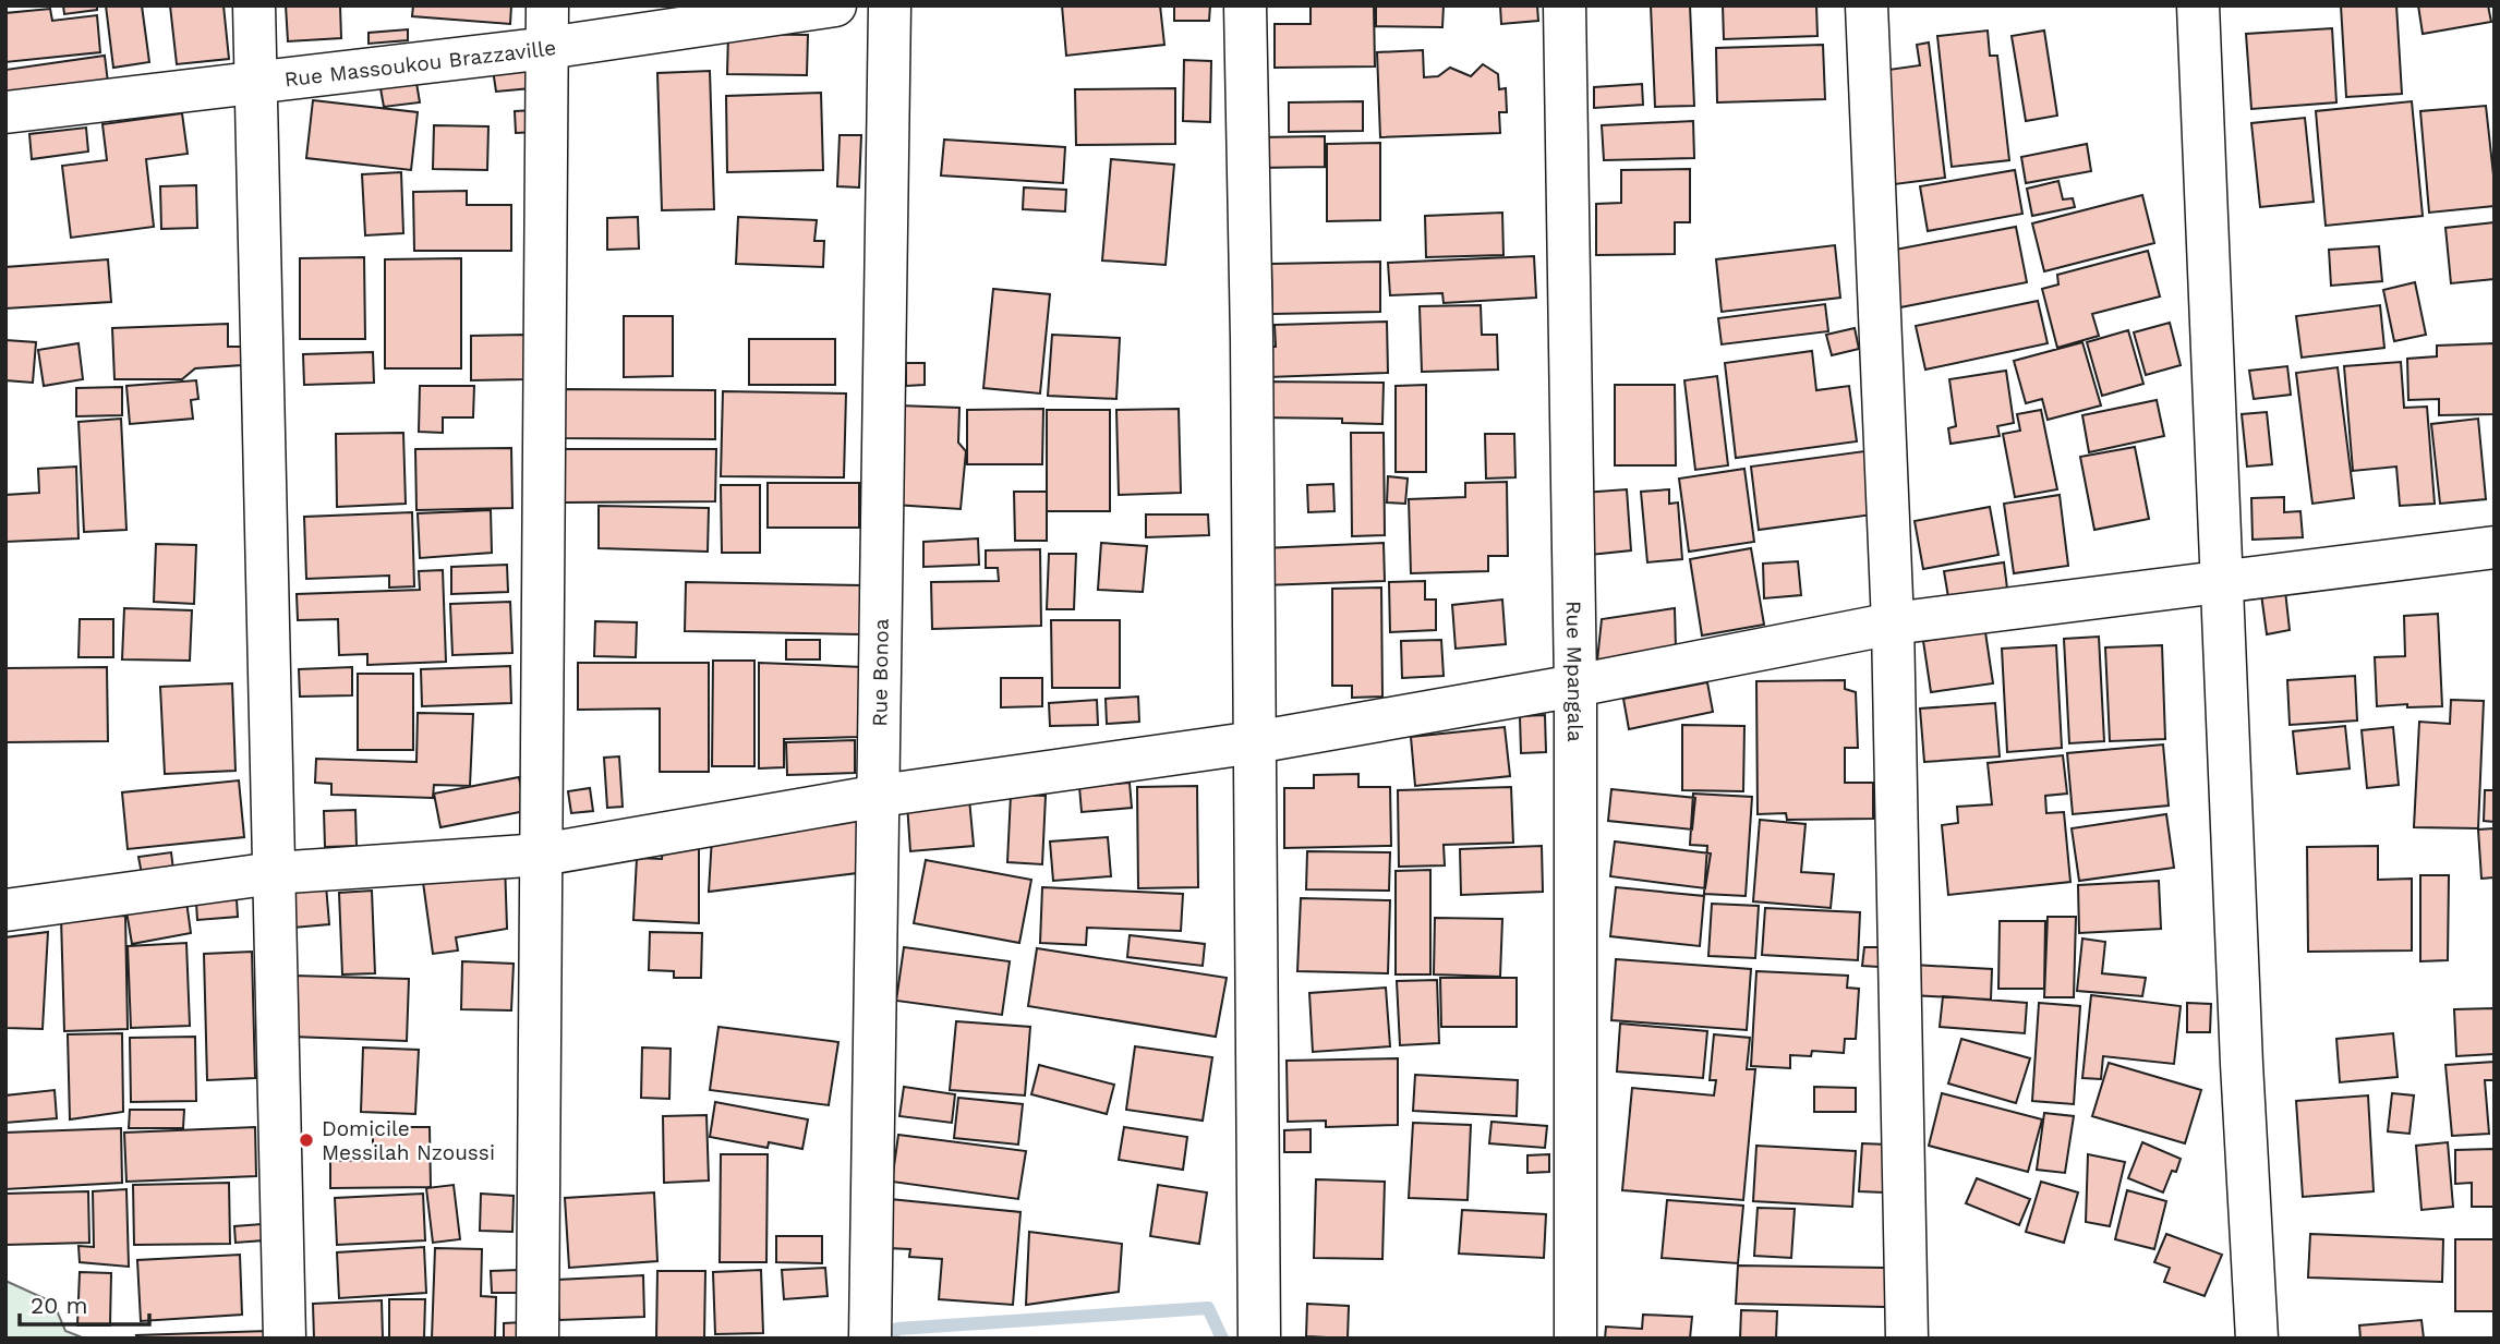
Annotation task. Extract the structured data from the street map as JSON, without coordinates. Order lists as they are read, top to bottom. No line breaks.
{"streets":{"street":["Rue Massoukou Brazzaville","Rue Mpangala","Rue Bonoa"]},"places":["Domicile Messilah Nzoussi"],"scale_bar":"20 m"}
